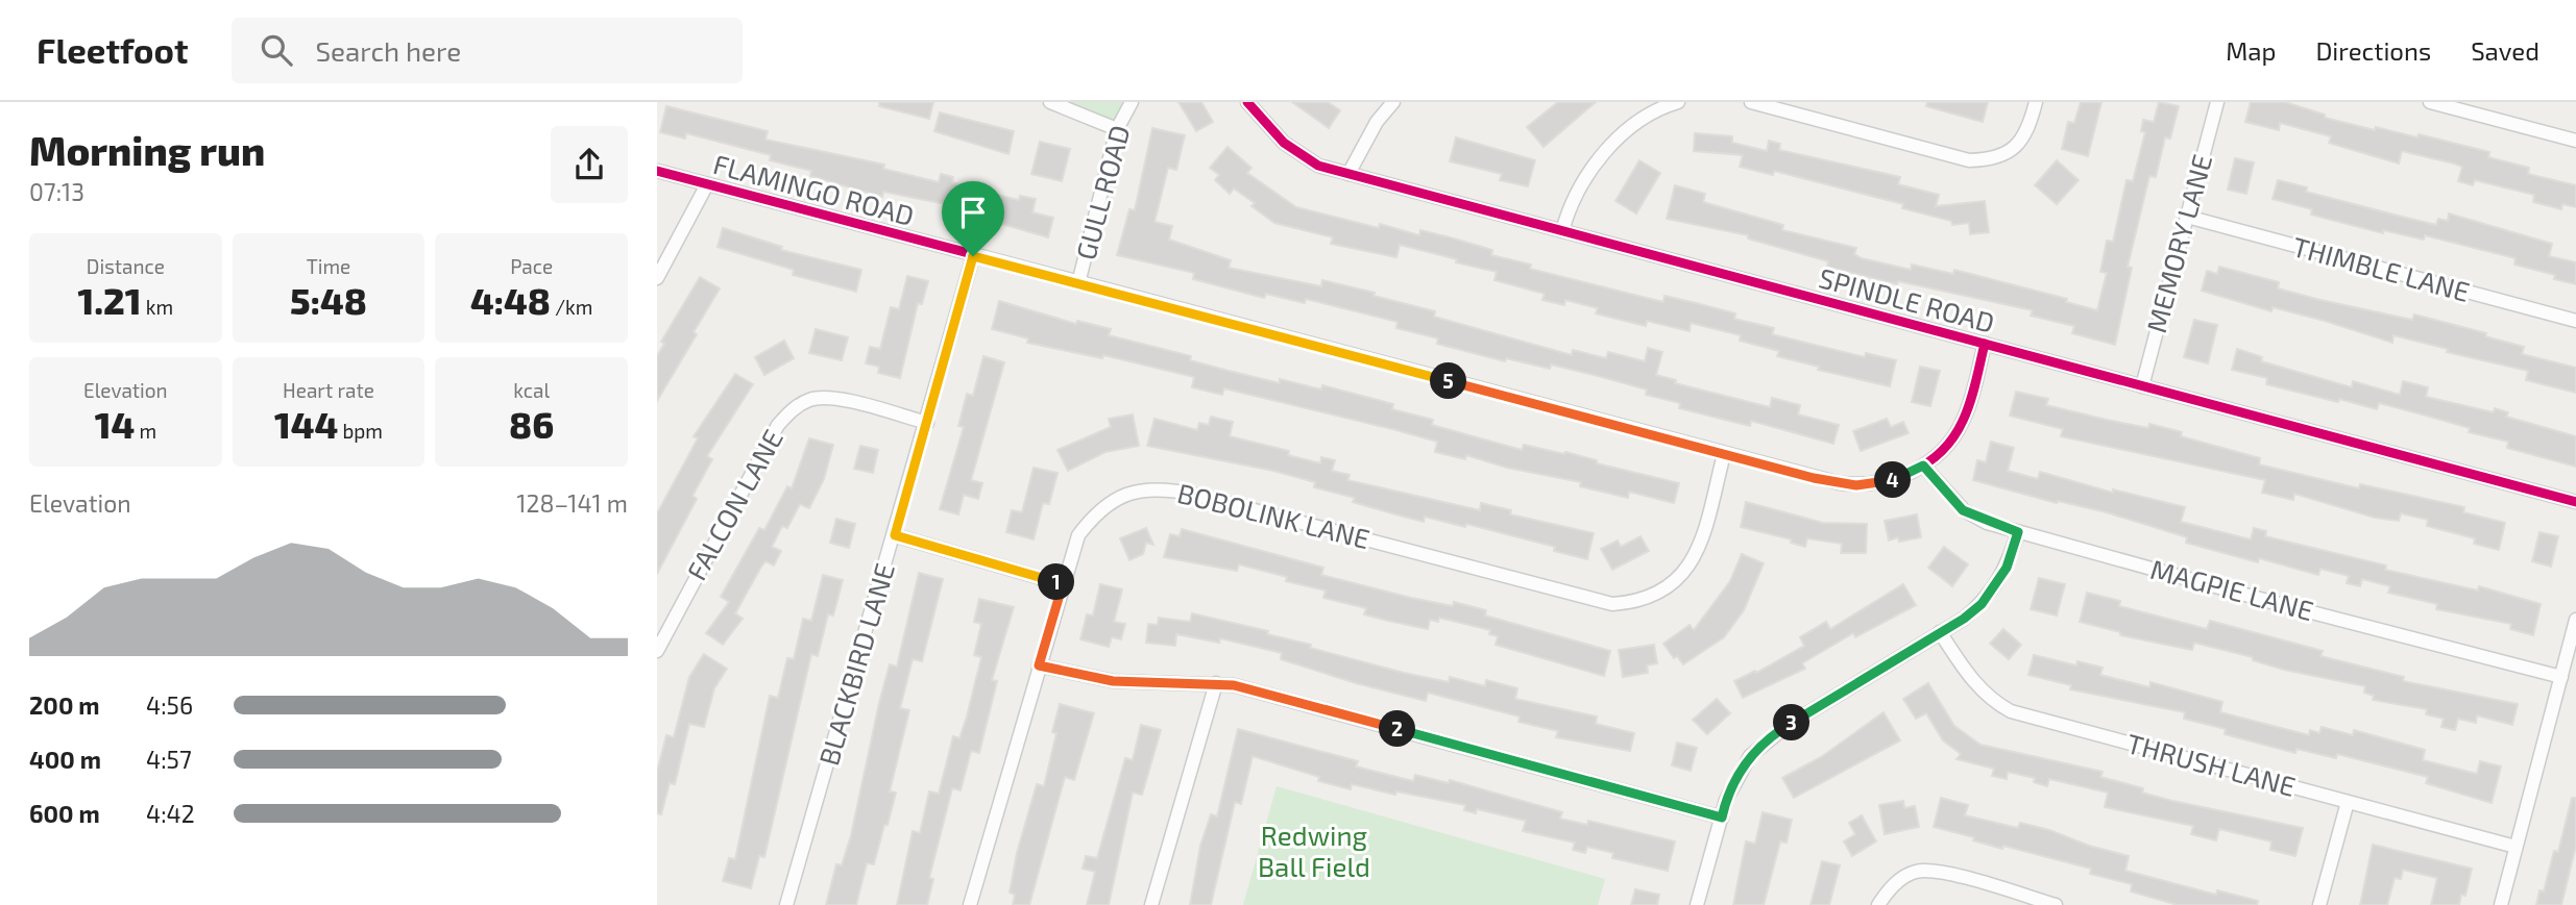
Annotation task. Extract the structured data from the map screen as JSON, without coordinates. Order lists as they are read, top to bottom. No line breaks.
{"streets":{"street":["FLAMINGO ROAD","GULL ROAD","MEMORY LANE","THIMBLE LANE","SPINDLE ROAD","FALCON LANE","BOBOLINK LANE","MAGPIE LANE","BLACKBIRD LANE","THRUSH LANE"]},"crossings":[["FLAMINGO ROAD","GULL ROAD"],["FLAMINGO ROAD","SPINDLE ROAD"],["FLAMINGO ROAD","BOBOLINK LANE"],["FLAMINGO ROAD","MAGPIE LANE"],["FLAMINGO ROAD","BLACKBIRD LANE"],["MEMORY LANE","THIMBLE LANE"],["MEMORY LANE","SPINDLE ROAD"],["FALCON LANE","BLACKBIRD LANE"]],"parks":["Redwing Ball Field"],"page":{"header":"Fleetfoot","search":"Search here","nav":["Map","Directions","Saved"],"heading":["Morning run","07:13"],"stats":[["Distance","1.21 km"],["Time","5:48"],["Pace","4:48 /km"],["Elevation","14 m"],["Heart rate","144 bpm"],["kcal","86"]],"pins":["5","4","1","3","2"],"chart":["Elevation","128–141 m"],"list":[{"name":"200 m","note":"4:56"},{"name":"400 m","note":"4:57"},{"name":"600 m","note":"4:42"}]}}
